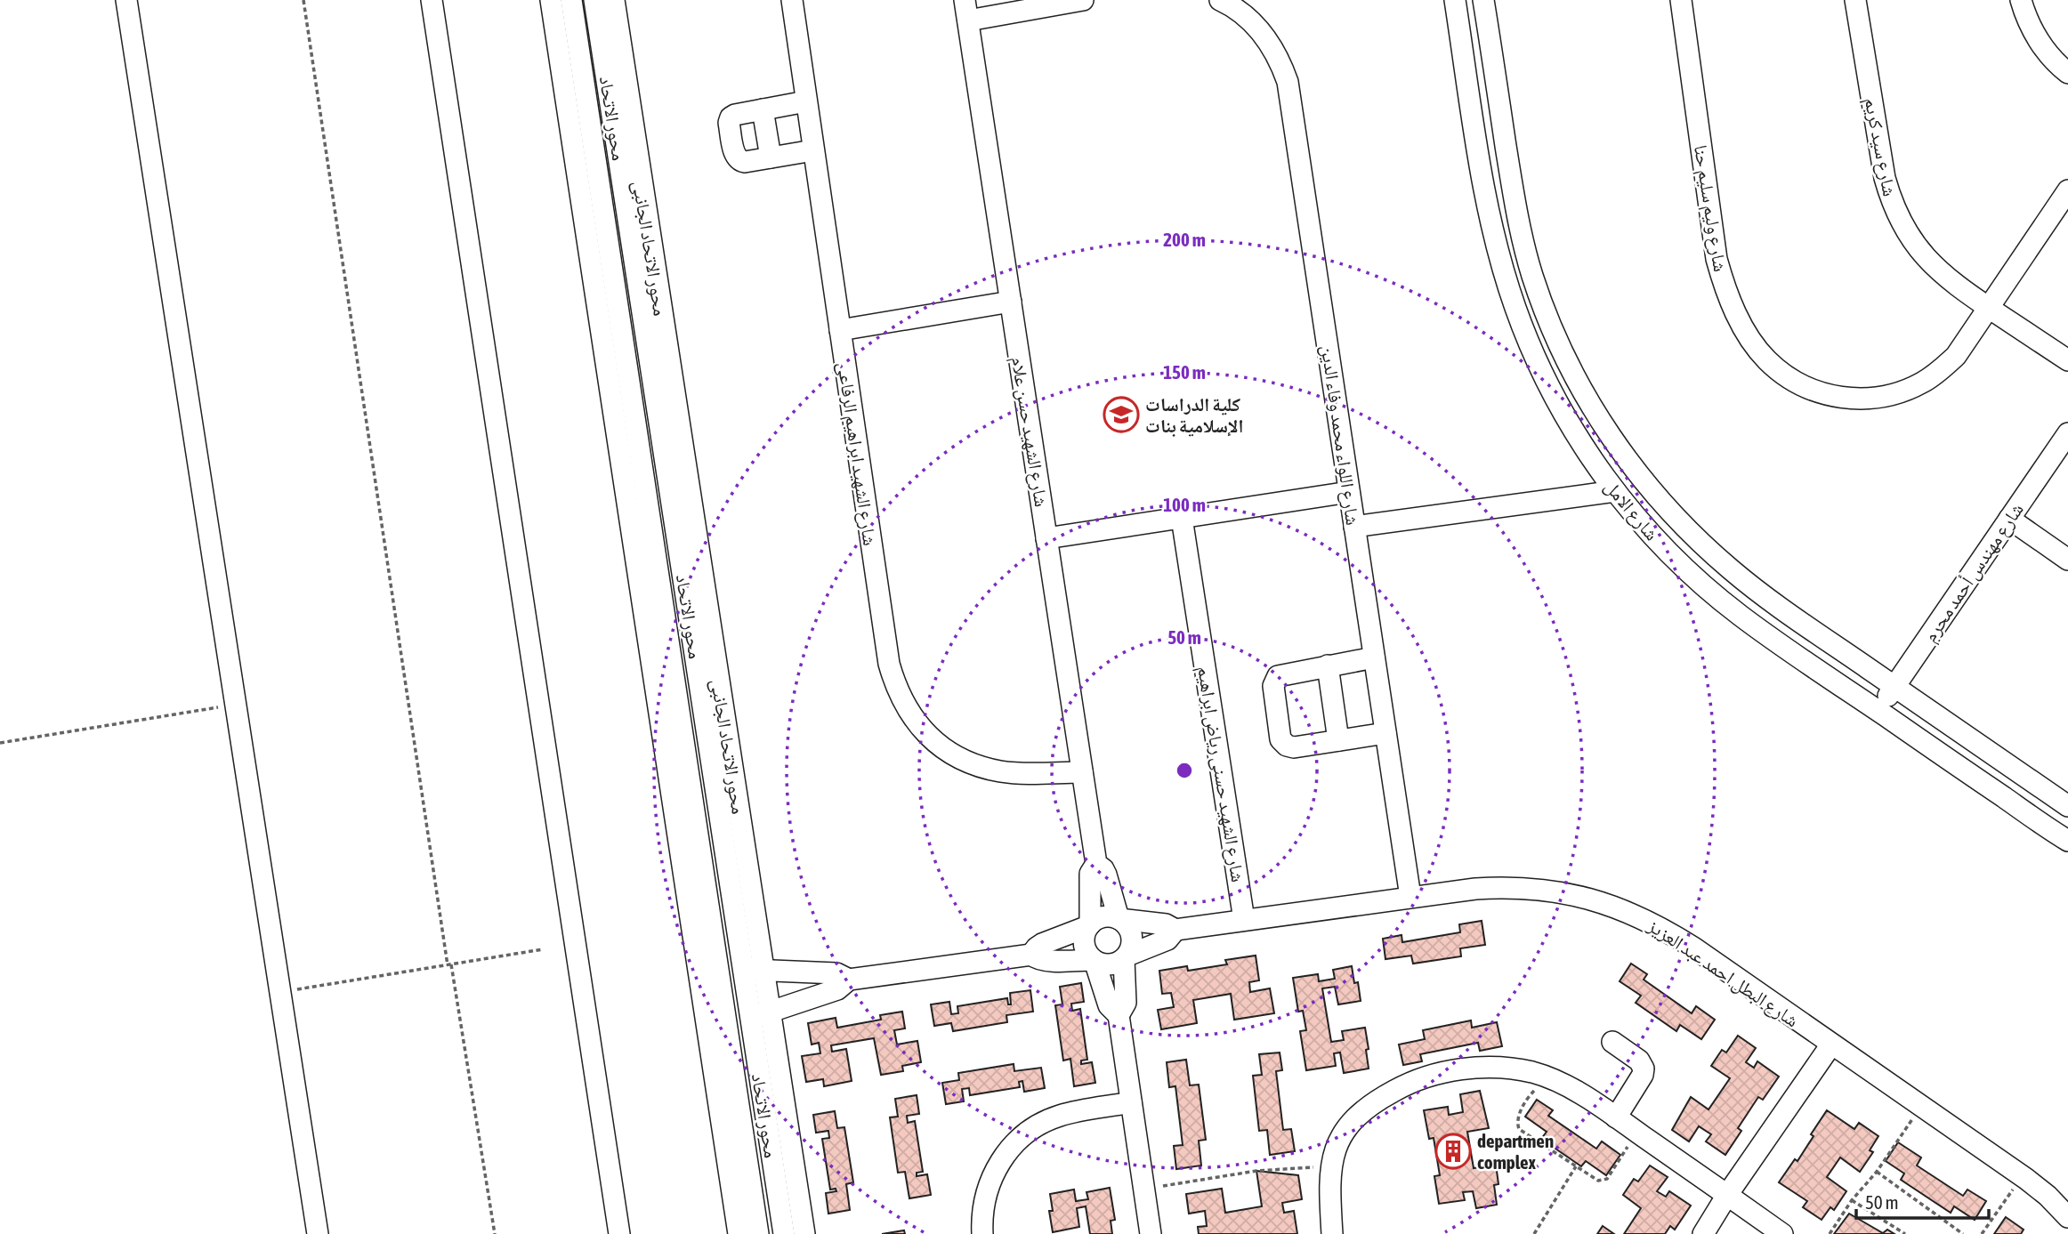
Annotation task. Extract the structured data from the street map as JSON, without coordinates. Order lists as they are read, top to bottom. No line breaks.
{"streets":{"street":["محور الاتحاد","شارع سيد كريم","شارع وليم سليم حنا","محور الاتحاد الجانبى","شارع الشهيد حسن علام","شارع اللواء محمد وفاء الدين","شارع الشهيد ابراهيم الرفاعى","شارع الامل","شارع مهندس أحمد محرم","شارع الشهيد حسنى رياض ابراهيم","شارع البطل احمد عبد العزيز"]},"crossings":[["محور الاتحاد","محور الاتحاد الجانبى"],["شارع سيد كريم","شارع وليم سليم حنا"],["شارع الشهيد حسن علام","شارع الشهيد ابراهيم الرفاعى"],["شارع الشهيد حسن علام","شارع البطل احمد عبد العزيز"],["شارع اللواء محمد وفاء الدين","شارع البطل احمد عبد العزيز"],["شارع الامل","شارع مهندس أحمد محرم"],["شارع الشهيد حسنى رياض ابراهيم","شارع البطل احمد عبد العزيز"]],"places":{"school or university":["كلية الدراسات الإسلامية بنات"],"building":["departmen complex"]},"scale_bar":"50 m","rings":["200 m","150 m","100 m","50 m"]}
